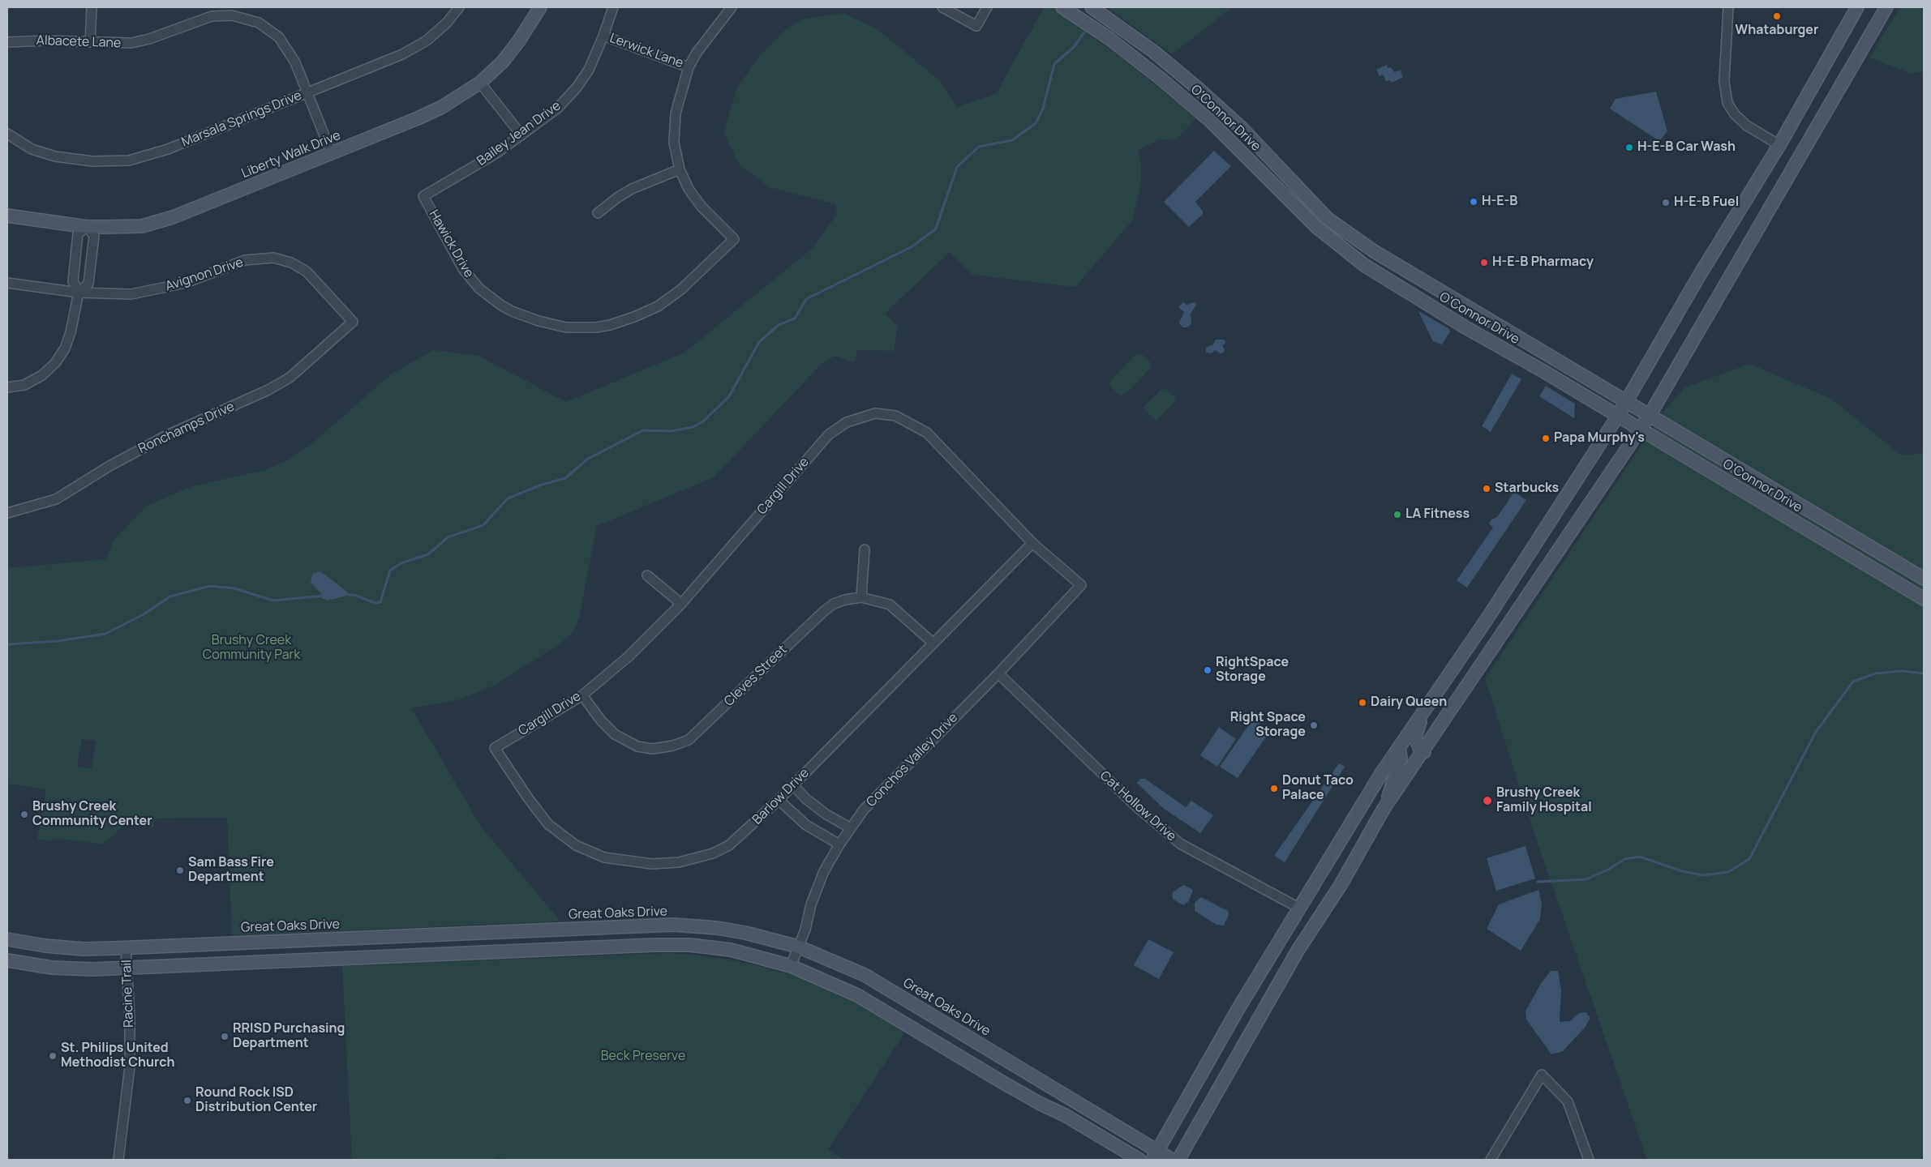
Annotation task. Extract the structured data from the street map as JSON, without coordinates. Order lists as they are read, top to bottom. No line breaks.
{"streets":{"main road":["O'Connor Drive","Liberty Walk Drive","Great Oaks Drive"],"street":["Albacete Lane","Lerwick Lane","Marsala Springs Drive","Bailey Jean Drive","Hawick Drive","Avignon Drive","Ronchamps Drive","Cargill Drive","Cleves Street","Conchos Valley Drive","Barlow Drive","Cat Hollow Drive","Racine Trail"]},"crossings":[["Albacete Lane","Marsala Springs Drive"],["Albacete Lane","Liberty Walk Drive"],["Lerwick Lane","Bailey Jean Drive"],["Bailey Jean Drive","Hawick Drive"],["Avignon Drive","Ronchamps Drive"],["Cargill Drive","Cleves Street"],["Cargill Drive","Conchos Valley Drive"],["Cargill Drive","Barlow Drive"],["Cleves Street","Barlow Drive"],["Conchos Valley Drive","Cat Hollow Drive"],["Conchos Valley Drive","Great Oaks Drive"],["Great Oaks Drive","Racine Trail"]],"parks":["Brushy Creek Community Park","Beck Preserve"],"places":["Whataburger","H-E-B Car Wash","H-E-B","H-E-B Fuel","H-E-B Pharmacy","Papa Murphy's","Starbucks","LA Fitness","RightSpace Storage","Dairy Queen","Right Space Storage","Donut Taco Palace","Brushy Creek Family Hospital","Brushy Creek Community Center","Sam Bass Fire Department","RRISD Purchasing Department","St. Philips United Methodist Church","Round Rock ISD Distribution Center"]}
